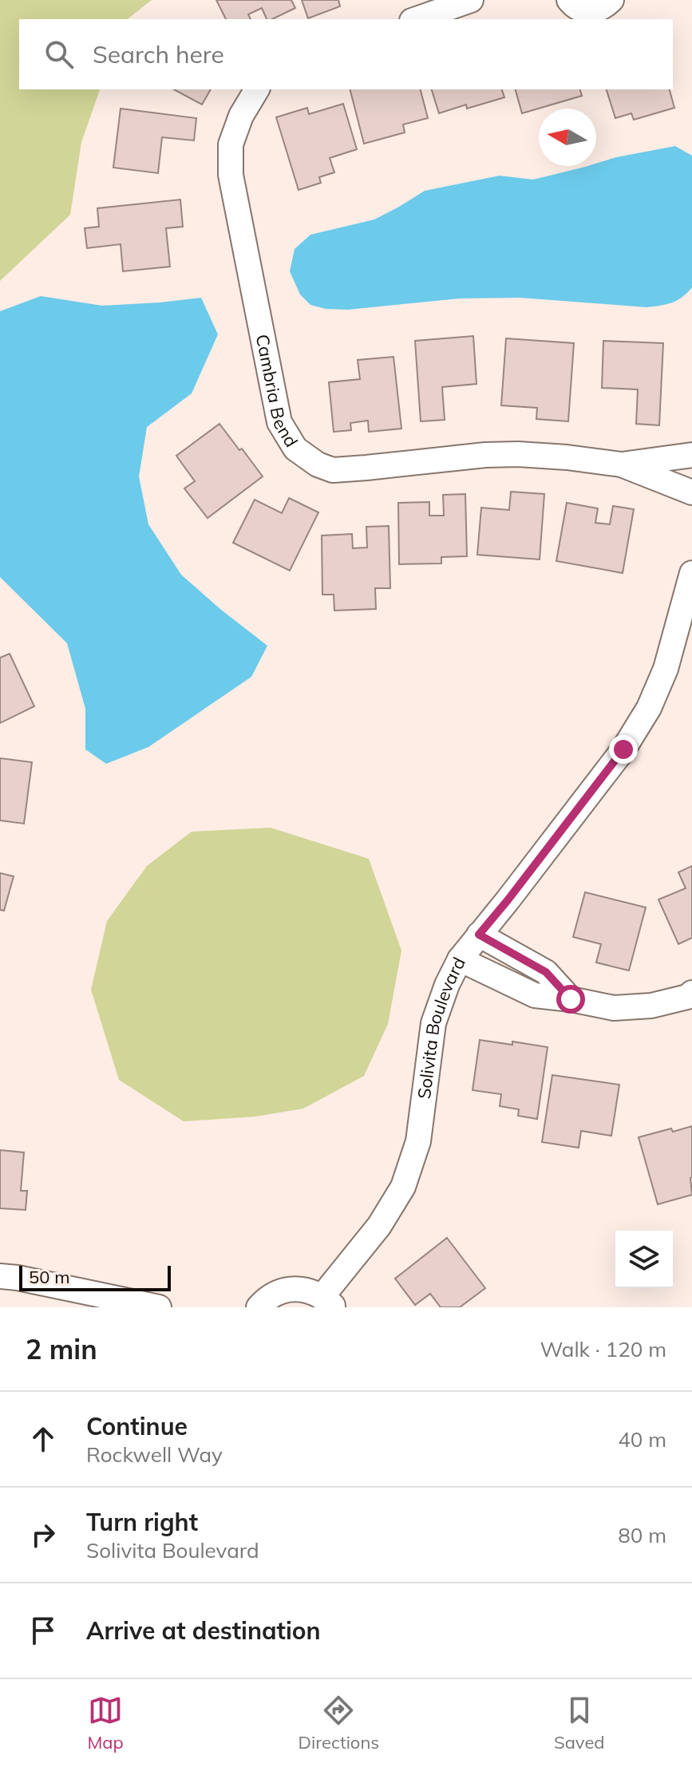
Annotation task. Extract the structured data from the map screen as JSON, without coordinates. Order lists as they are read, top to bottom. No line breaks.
{"streets":{"street":["Cambria Bend","Solivita Boulevard"]},"scale_bar":"50 m","north":"left","page":{"search":"Search here","scale":"50 m","heading":["2 min","Walk · 120 m"],"list":[["Continue","Rockwell Way","40 m"],["Turn right","Solivita Boulevard","80 m"],"Arrive at destination"],"nav":["Map","Directions","Saved"]}}
